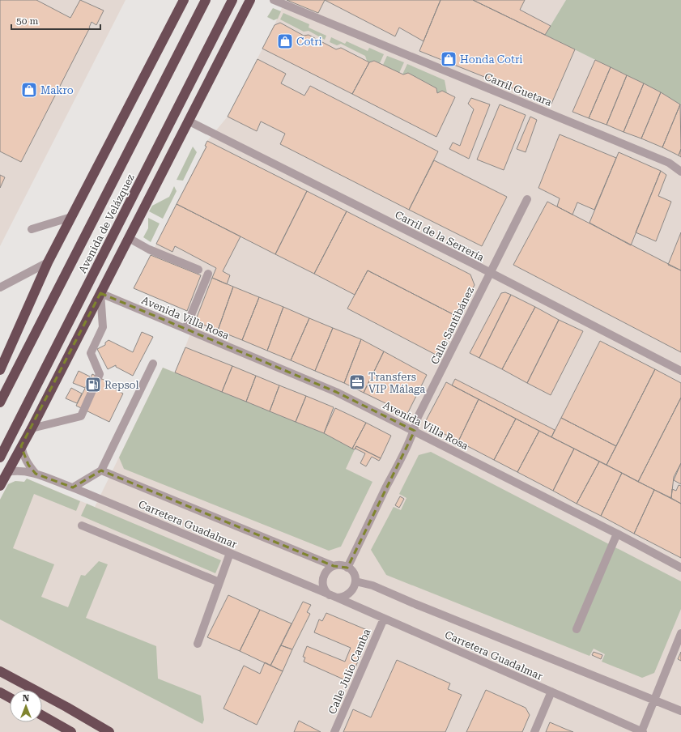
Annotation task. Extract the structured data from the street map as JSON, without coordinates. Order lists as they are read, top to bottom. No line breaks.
{"streets":{"highway":["Avenida de Velázquez"],"street":["Carril Guetara","Carril de la Serrería","Avenida Villa Rosa","Calle Santibánez","Carretera Guadalmar","Calle Julio Camba"]},"crossings":[["Carril de la Serrería","Calle Santibánez"],["Avenida Villa Rosa","Calle Santibánez"],["Calle Santibánez","Carretera Guadalmar"],["Carretera Guadalmar","Calle Julio Camba"]],"places":{"shop":["Cotri","Honda Cotri","Makro"],"office":["Transfers VIP Málaga"],"fuel station":["Repsol"]},"scale_bar":"50 m","north":"top"}
